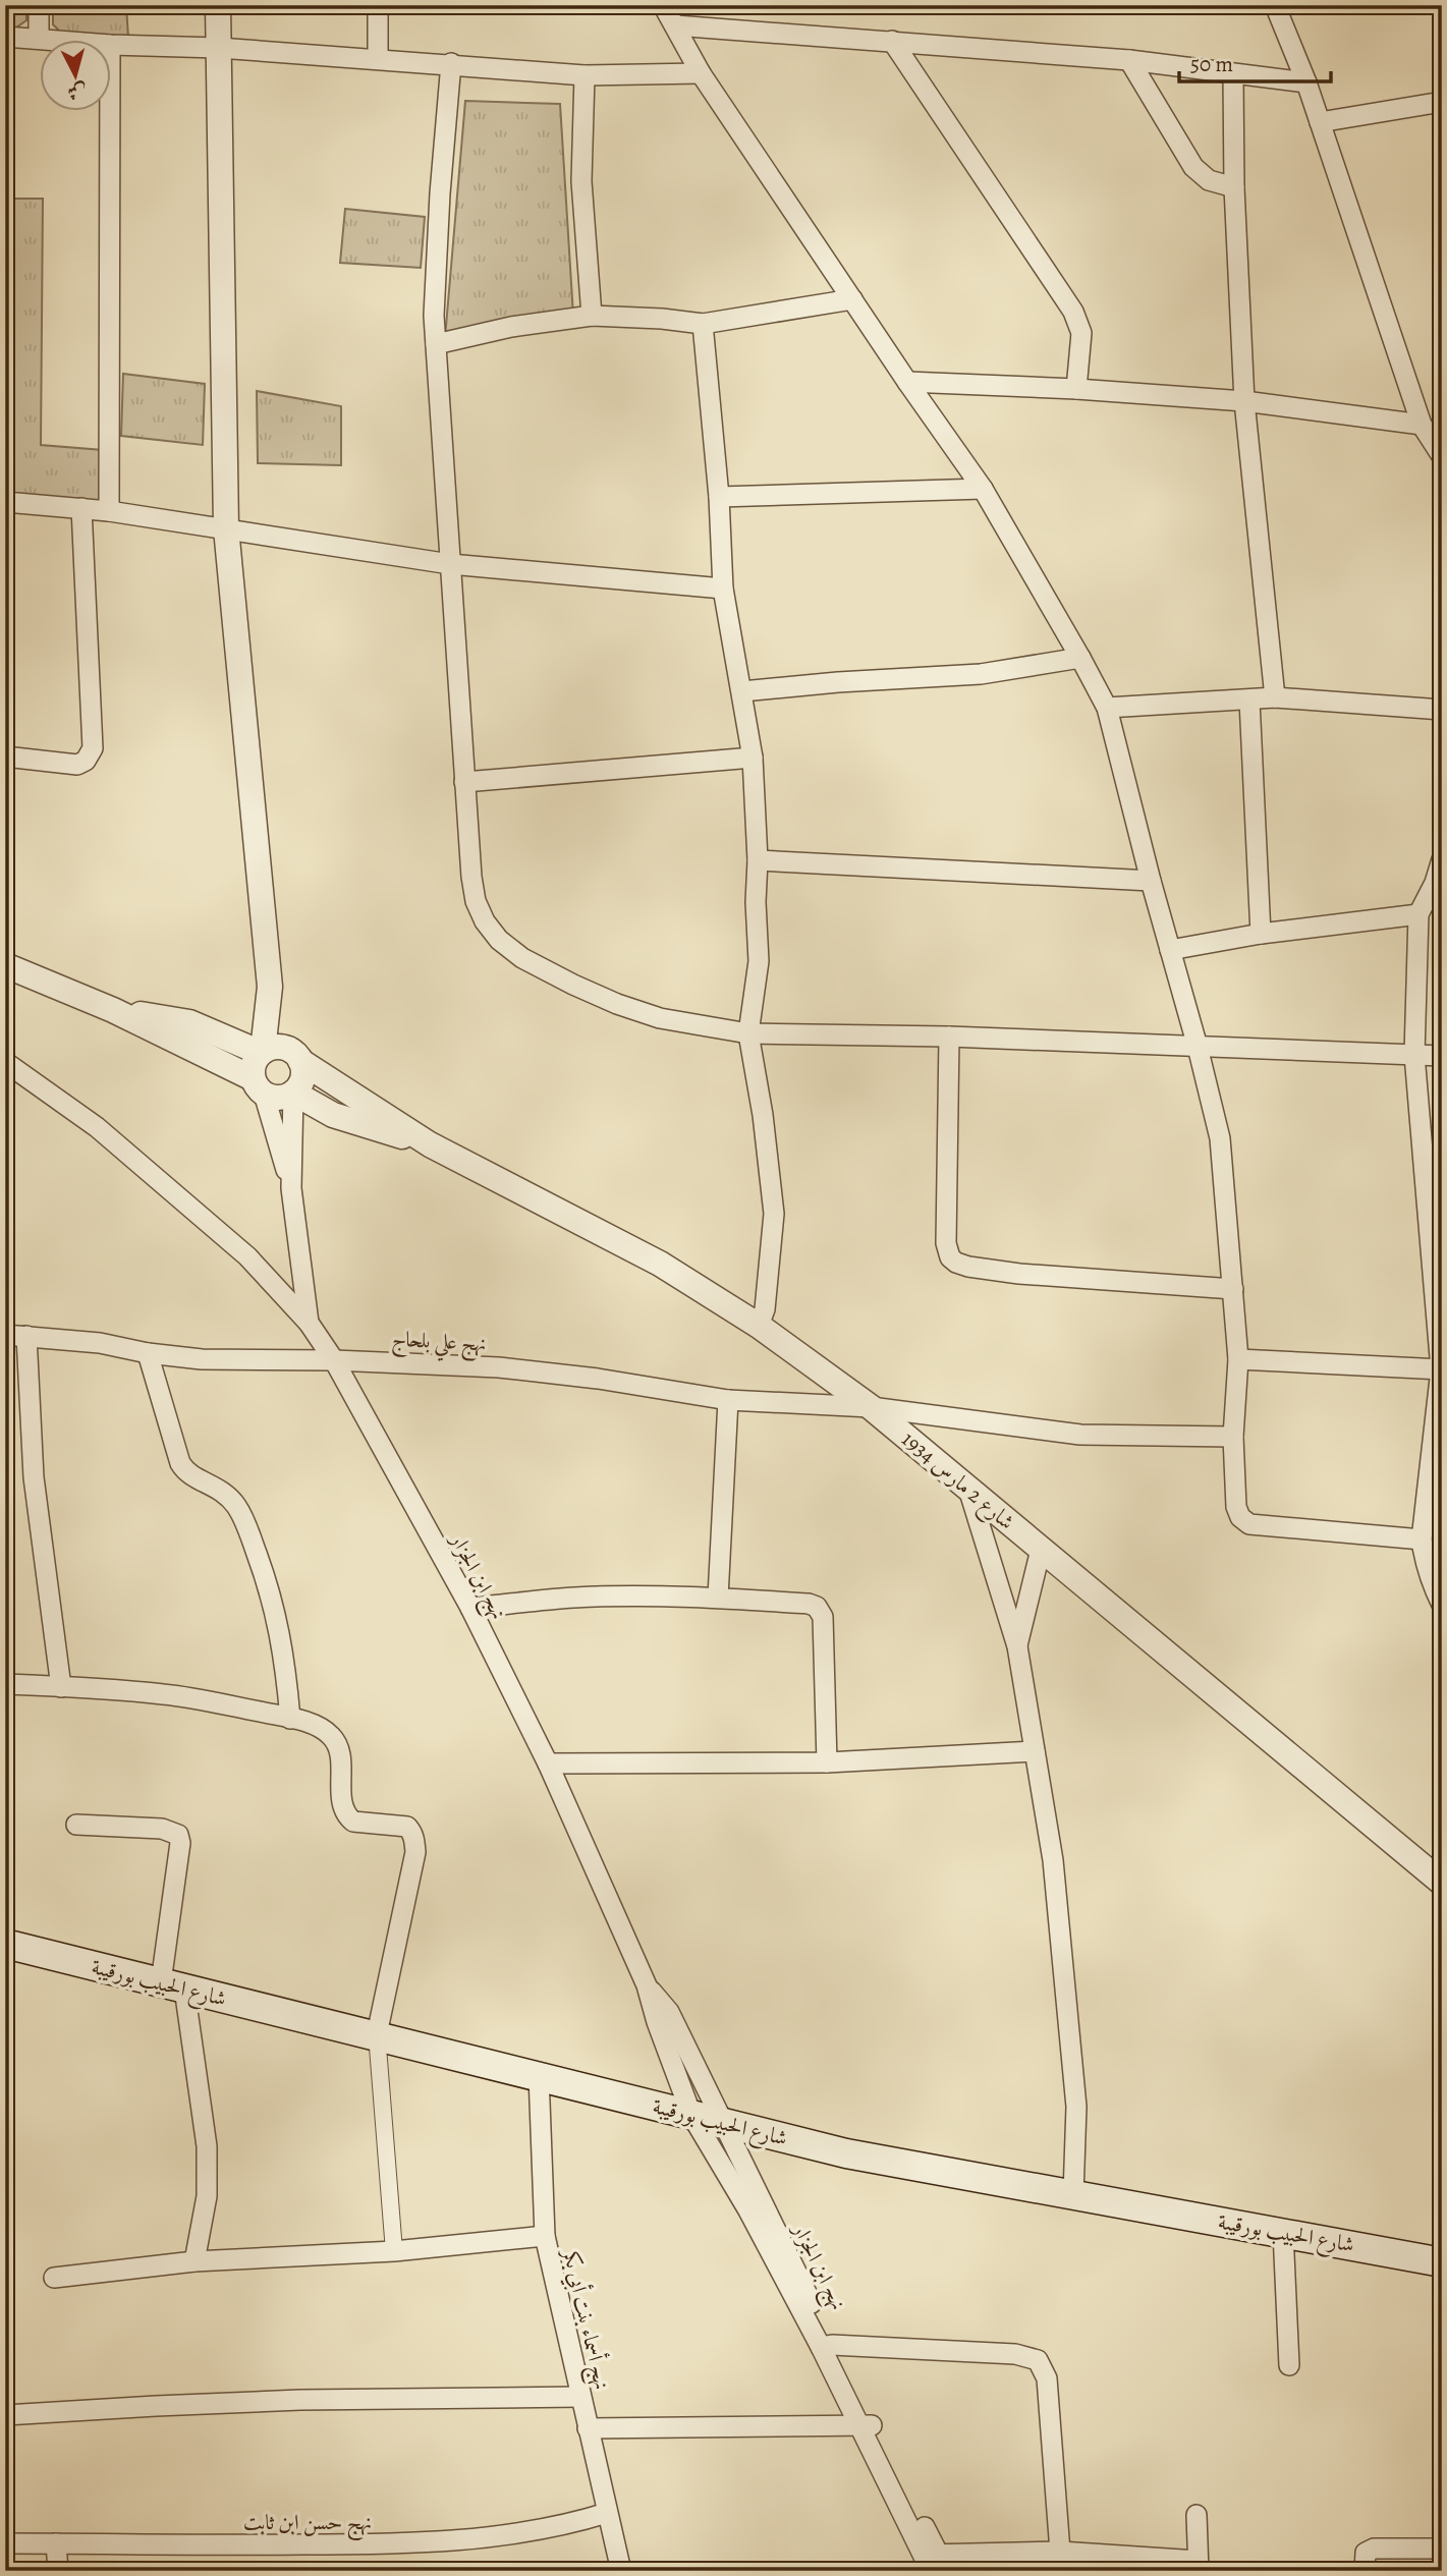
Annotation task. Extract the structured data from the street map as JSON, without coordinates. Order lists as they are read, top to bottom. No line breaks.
{"streets":{"main road":["شارع الحبيب بورقيبة"],"street":["نهج علي بلحاج","شارع 2 مارس 1934","نهج ابن الجزار","نهج أسماء بنت أبي بكر","نهج حسن ابن ثابت"]},"crossings":[["نهج علي بلحاج","شارع 2 مارس 1934"],["نهج علي بلحاج","نهج ابن الجزار"],["نهج ابن الجزار","شارع الحبيب بورقيبة"],["شارع الحبيب بورقيبة","نهج أسماء بنت أبي بكر"],["نهج أسماء بنت أبي بكر","نهج حسن ابن ثابت"]],"scale_bar":"50 m","north":"bottom"}
